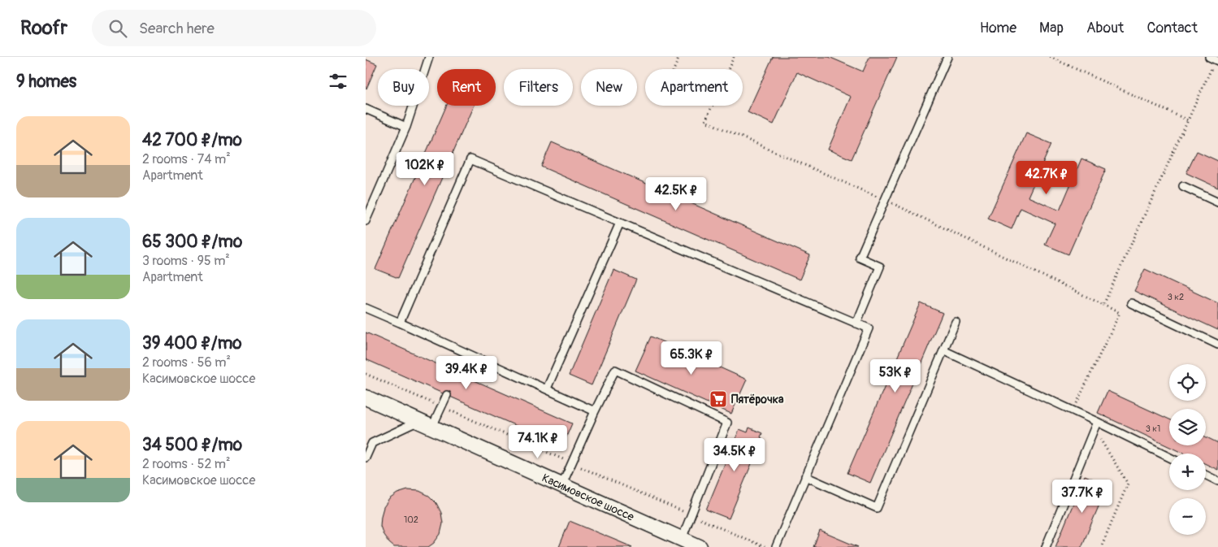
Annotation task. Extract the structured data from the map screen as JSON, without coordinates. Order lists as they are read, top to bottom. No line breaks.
{"streets":{"street":["Касимовское шоссе"]},"places":{"supermarket":["Пятёрочка"]},"house_numbers":["3 к2","3 к1","102"],"page":{"header":"Roofr","search":"Search here","nav":["Home","Map","About","Contact"],"heading":"9 homes","chip":["Buy","Rent","Filters","New","Apartment"],"list":[{"name":"42 700 ₽/mo","note":"2 rooms · 74 m² · Apartment"},{"name":"65 300 ₽/mo","note":"3 rooms · 95 m² · Apartment"},{"name":"39 400 ₽/mo","note":"2 rooms · 56 m² · Касимовское шоссе"},{"name":"34 500 ₽/mo","note":"2 rooms · 52 m² · Касимовское шоссе"}],"price":["102K ₽","42.7K ₽","42.5K ₽","65.3K ₽","39.4K ₽","53K ₽","74.1K ₽","34.5K ₽","37.7K ₽"],"map_buttons":["+","−"]}}
